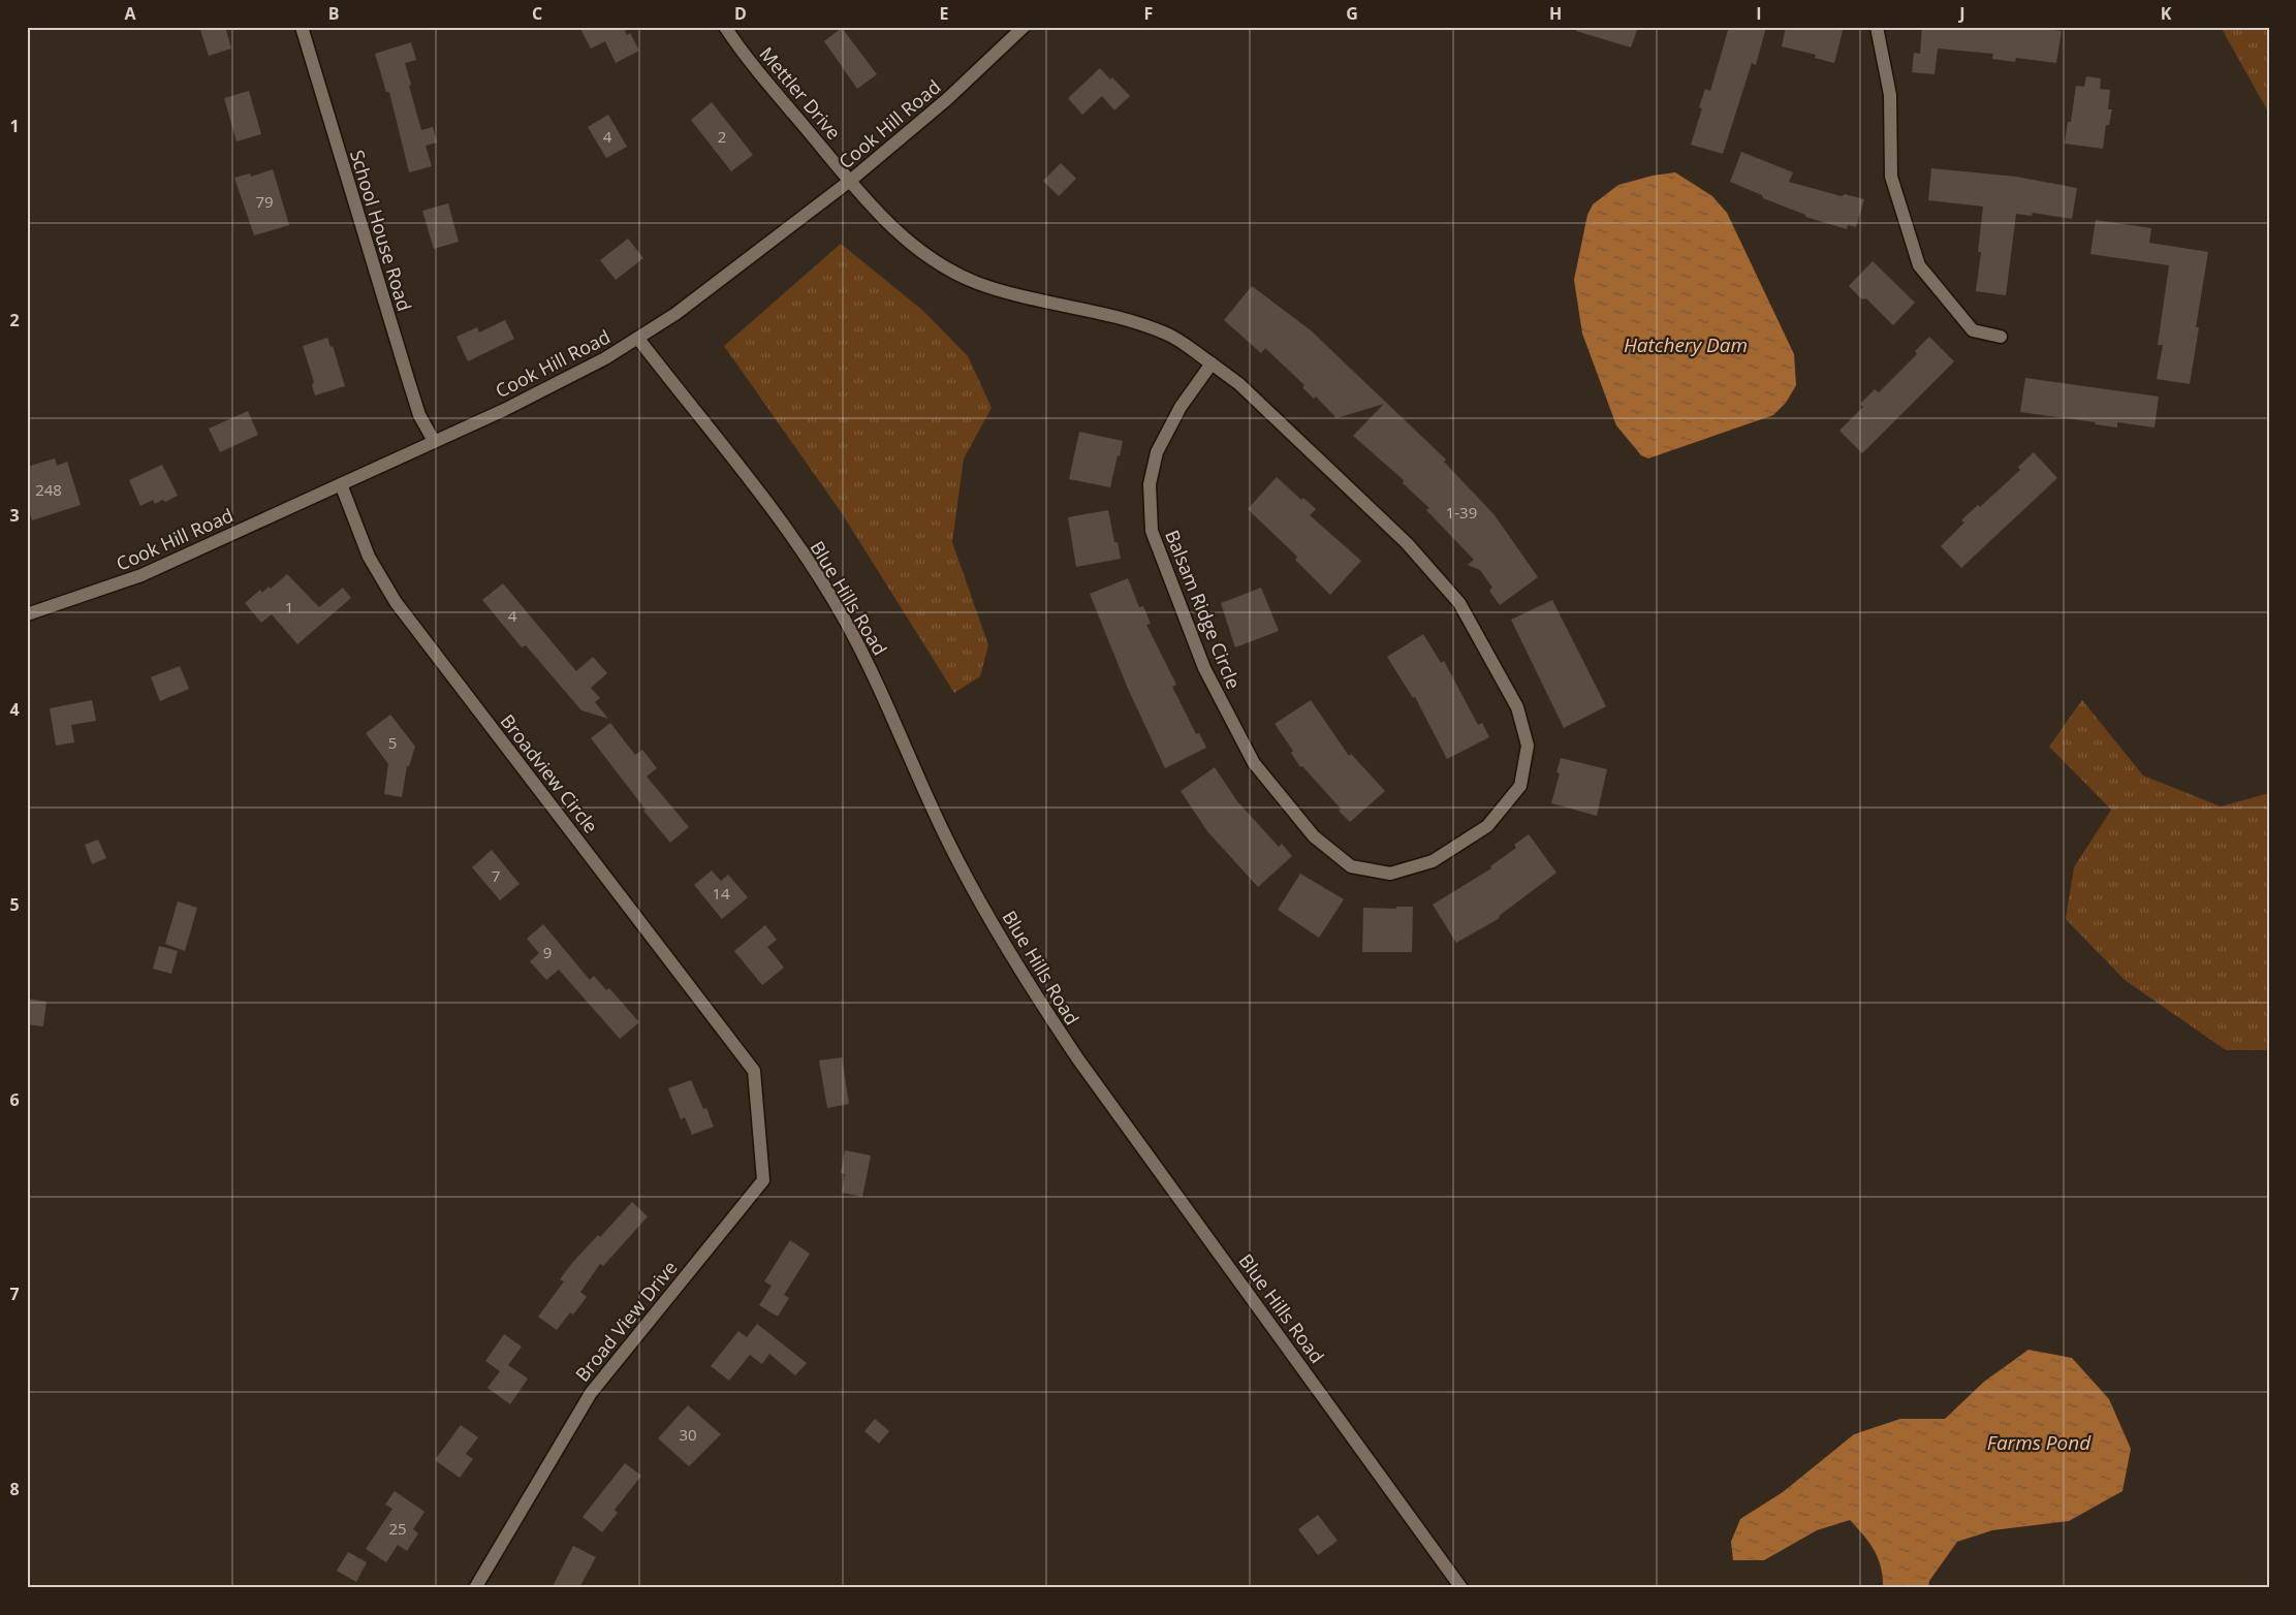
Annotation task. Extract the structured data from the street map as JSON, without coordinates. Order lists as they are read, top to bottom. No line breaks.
{"streets":{"street":["Mettler Drive","Cook Hill Road","School House Road","Blue Hills Road","Balsam Ridge Circle","Broadview Circle","Broad View Drive"]},"crossings":[["Mettler Drive","Cook Hill Road"],["Mettler Drive","Balsam Ridge Circle"],["Cook Hill Road","School House Road"],["Cook Hill Road","Blue Hills Road"],["Cook Hill Road","Balsam Ridge Circle"],["Cook Hill Road","Broadview Circle"],["Broadview Circle","Broad View Drive"]],"water":["Hatchery Dam","Farms Pond"],"house_numbers":["4","2","79","248","1-39","1","4","5","7","14","9","30","25"],"grid":{"columns":["A","B","C","D","E","F","G","H","I","J","K"],"rows":["1","2","3","4","5","6","7","8"]}}
